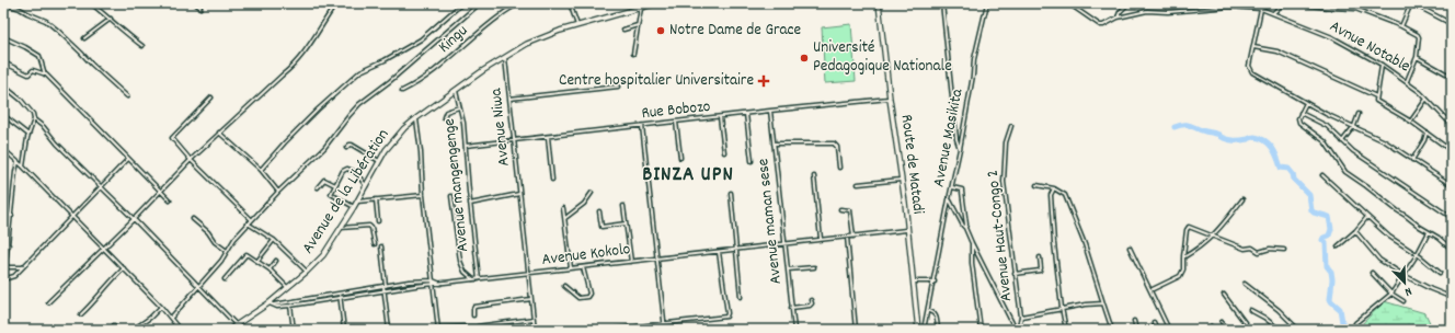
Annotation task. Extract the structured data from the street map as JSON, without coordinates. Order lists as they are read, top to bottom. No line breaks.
{"streets":{"main road":["Route de Matadi","Avenue de la Libération"],"street":["Kingu","Avnue Notable","Rue Bobozo","Avenue Niwa","Avenue Masikita","Avenue mangengenge","Avenue maman sese","Avenue Haut-Congo 2","Avenue Kokolo"]},"crossings":[["Rue Bobozo","Avenue Niwa"],["Rue Bobozo","Route de Matadi"],["Rue Bobozo","Avenue mangengenge"],["Rue Bobozo","Avenue maman sese"],["Avenue Niwa","Avenue de la Libération"],["Avenue Niwa","Avenue Kokolo"],["Route de Matadi","Avenue Kokolo"],["Avenue mangengenge","Avenue de la Libération"],["Avenue mangengenge","Avenue Kokolo"],["Avenue de la Libération","Avenue Kokolo"],["Avenue maman sese","Avenue Kokolo"]],"districts":["BINZA UPN"],"places":{"other":["Notre Dame de Grace","Université Pedagogique Nationale"],"health":["Centre hospitalier Universitaire"]},"north":"bottom right"}
